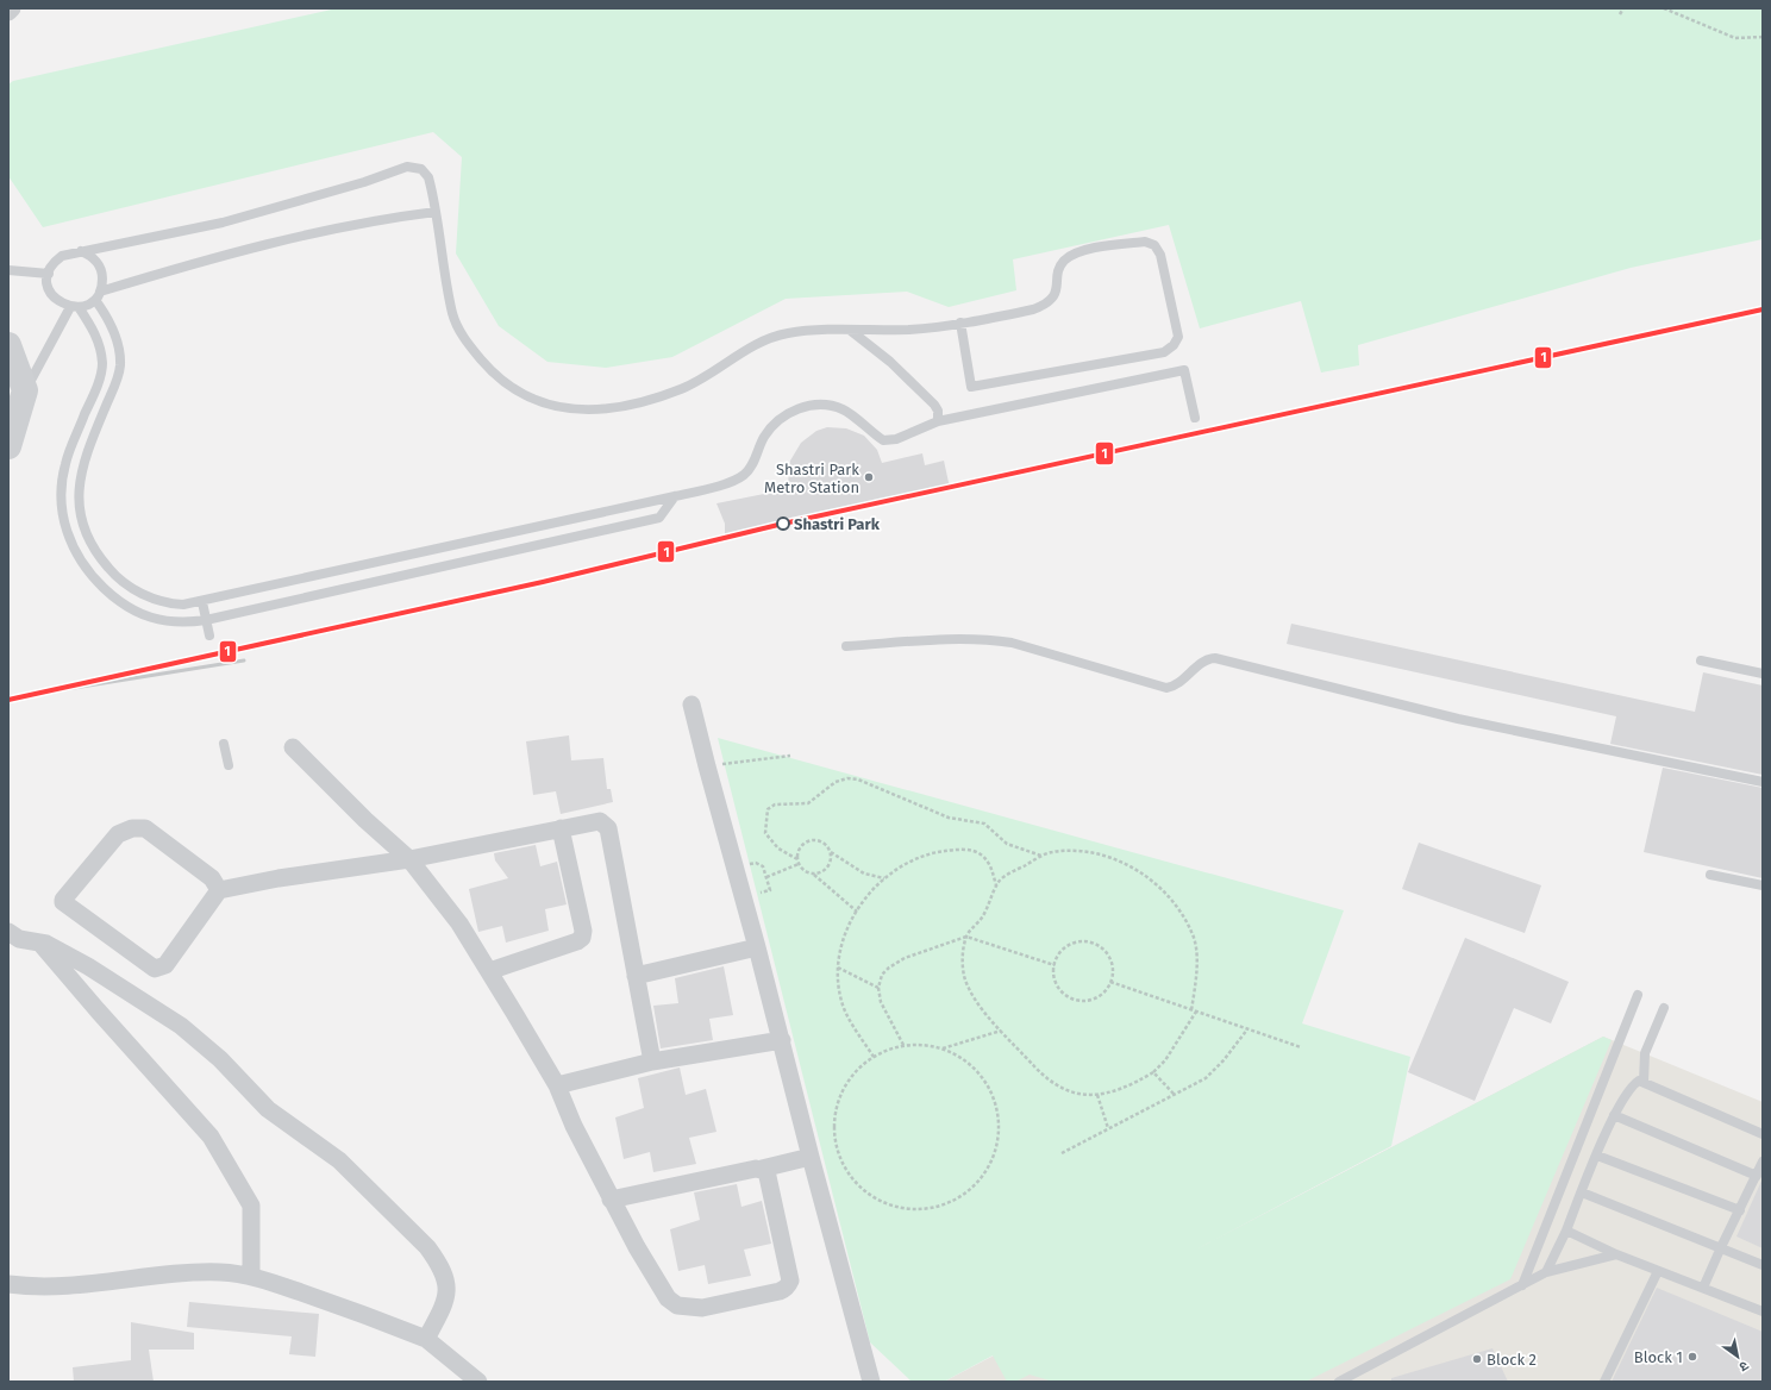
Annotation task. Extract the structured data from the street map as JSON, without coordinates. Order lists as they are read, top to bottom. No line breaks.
{"places":["Shastri Park Metro Station","Shastri Park","Block 1","Block 2"],"lines":["metro line 1"],"north":"bottom right"}
